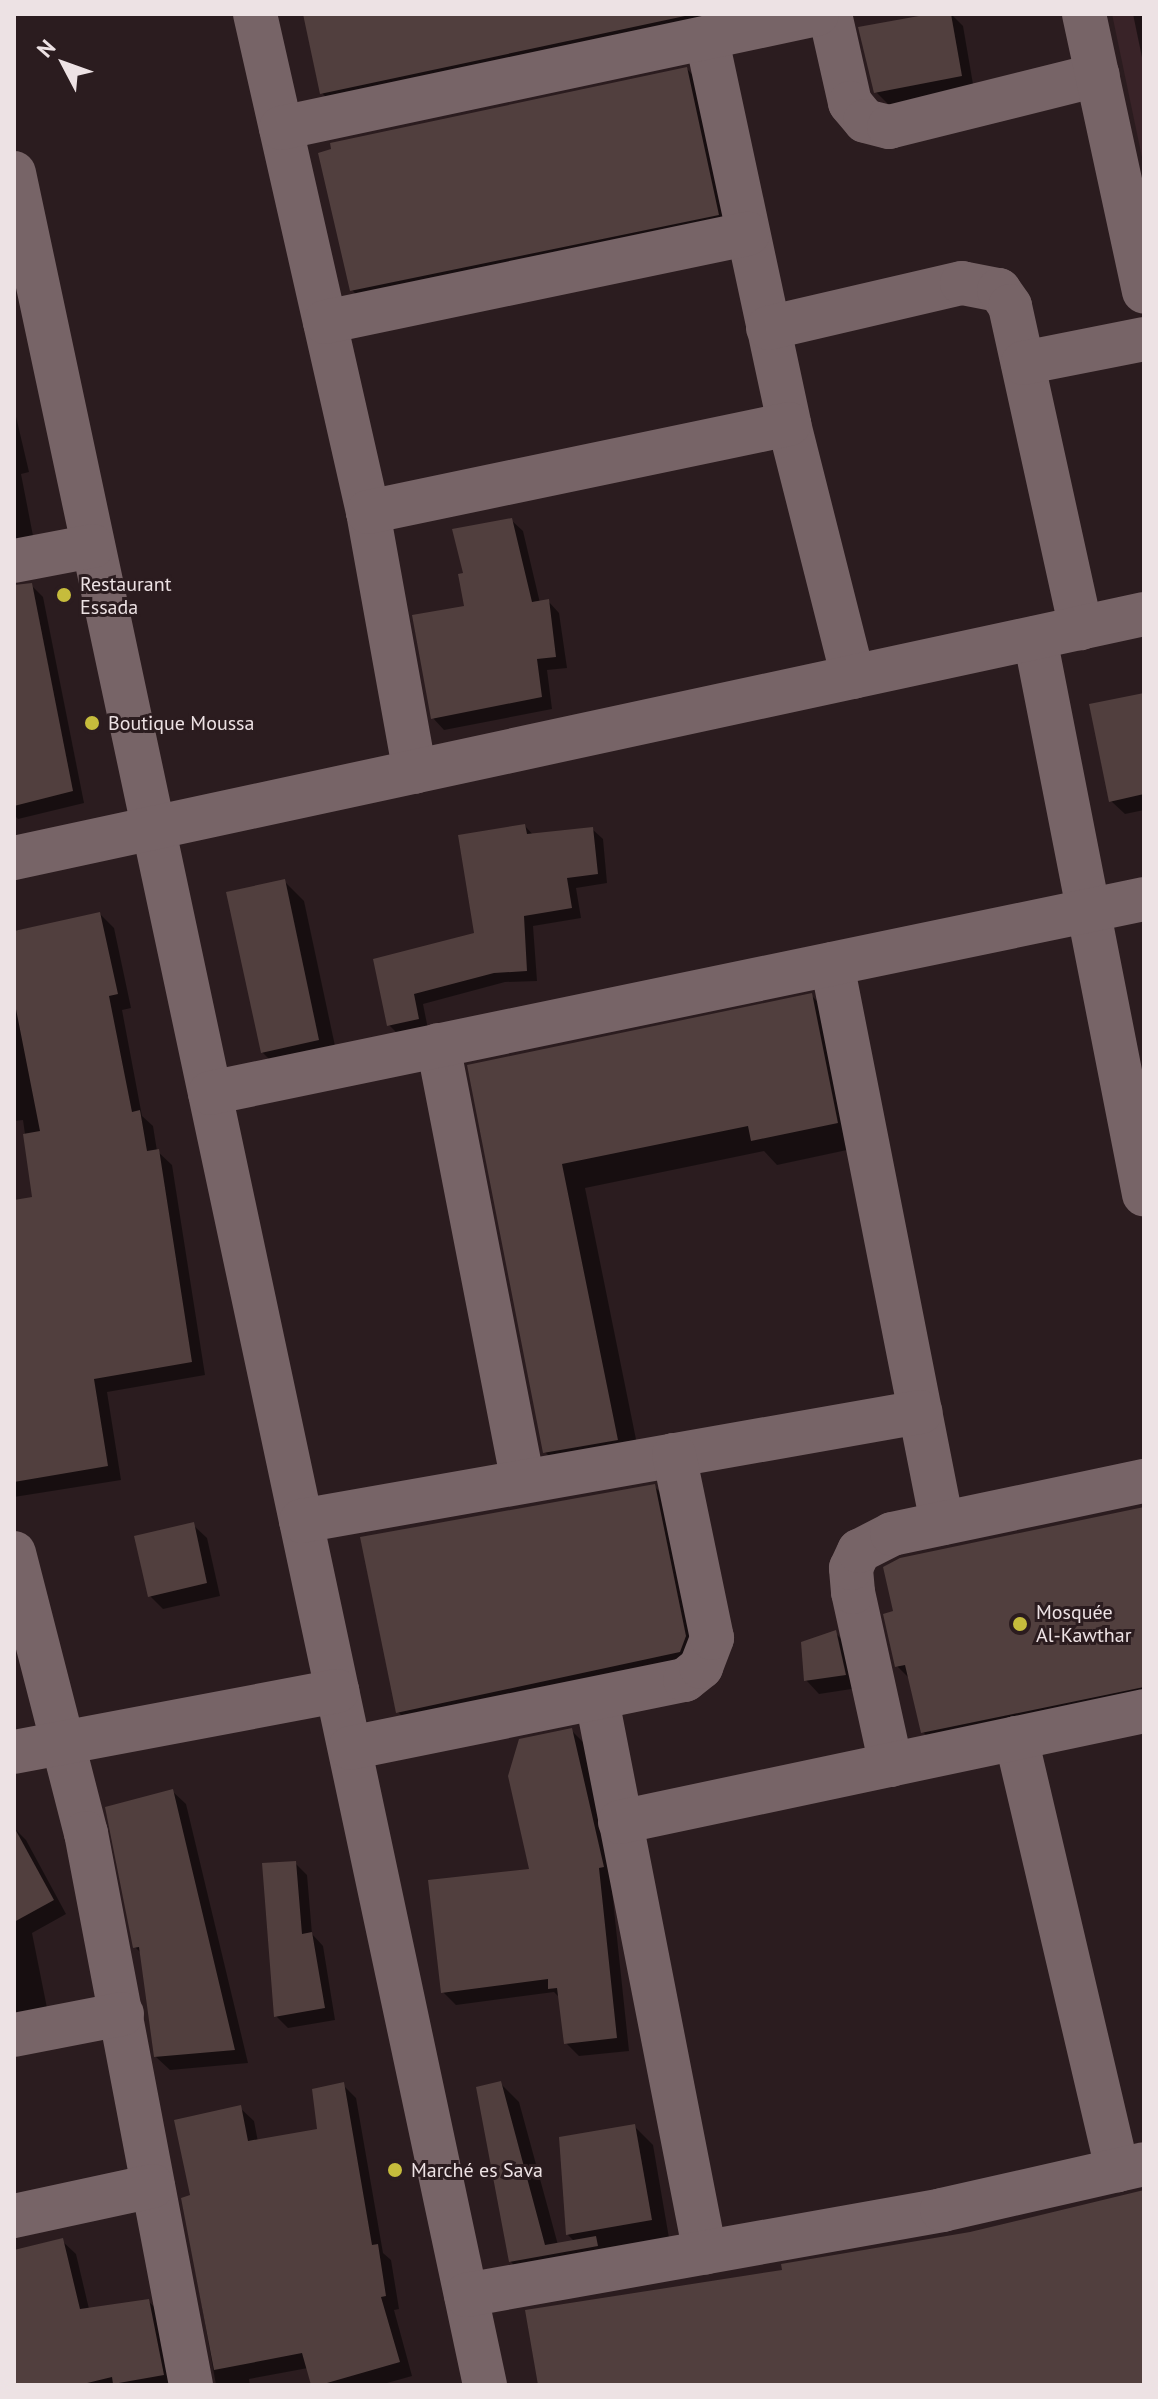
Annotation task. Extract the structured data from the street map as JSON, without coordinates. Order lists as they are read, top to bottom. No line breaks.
{"places":["Restaurant Essada","Boutique Moussa","Mosquée Al-Kawthar","Marché es Sava"],"north":"top left"}
